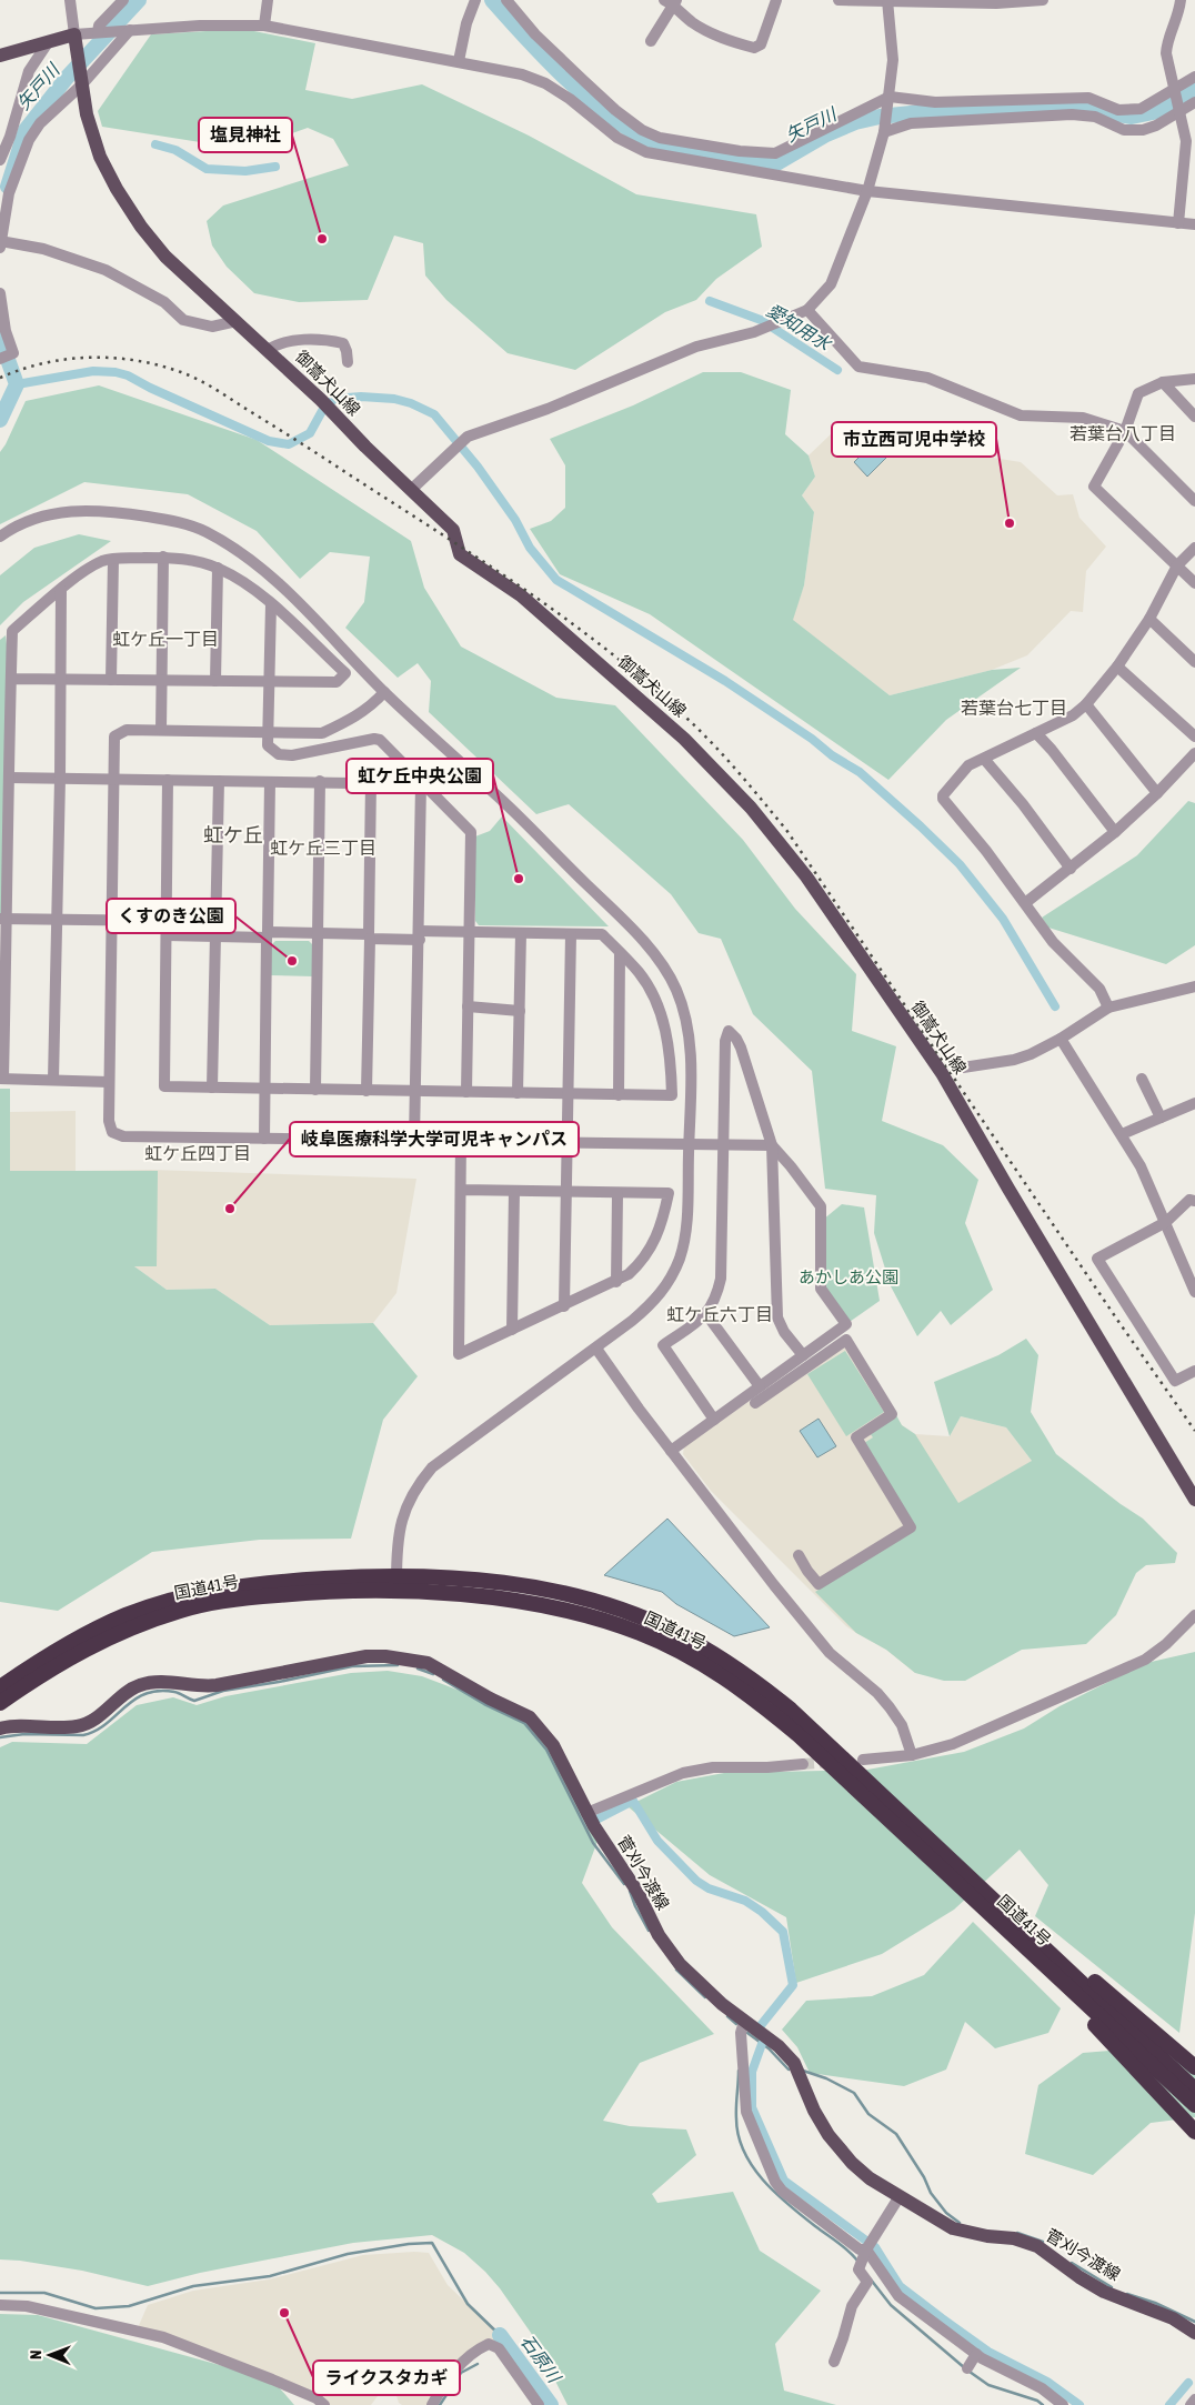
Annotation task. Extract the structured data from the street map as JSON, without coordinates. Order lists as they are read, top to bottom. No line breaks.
{"streets":{"highway":["国道41号"],"main road":["御嵩犬山線","菅刈今渡線"]},"districts":["若葉台八丁目","虹ケ丘一丁目","若葉台七丁目","虹ケ丘","虹ケ丘三丁目","虹ケ丘四丁目","虹ケ丘六丁目"],"water":["矢戸川","愛知用水","石原川"],"parks":["あかしあ公園"],"places":["塩見神社","市立西可児中学校","虹ケ丘中央公園","くすのき公園","岐阜医療科学大学可児キャンパス","ライクスタカギ"],"north":"left"}
